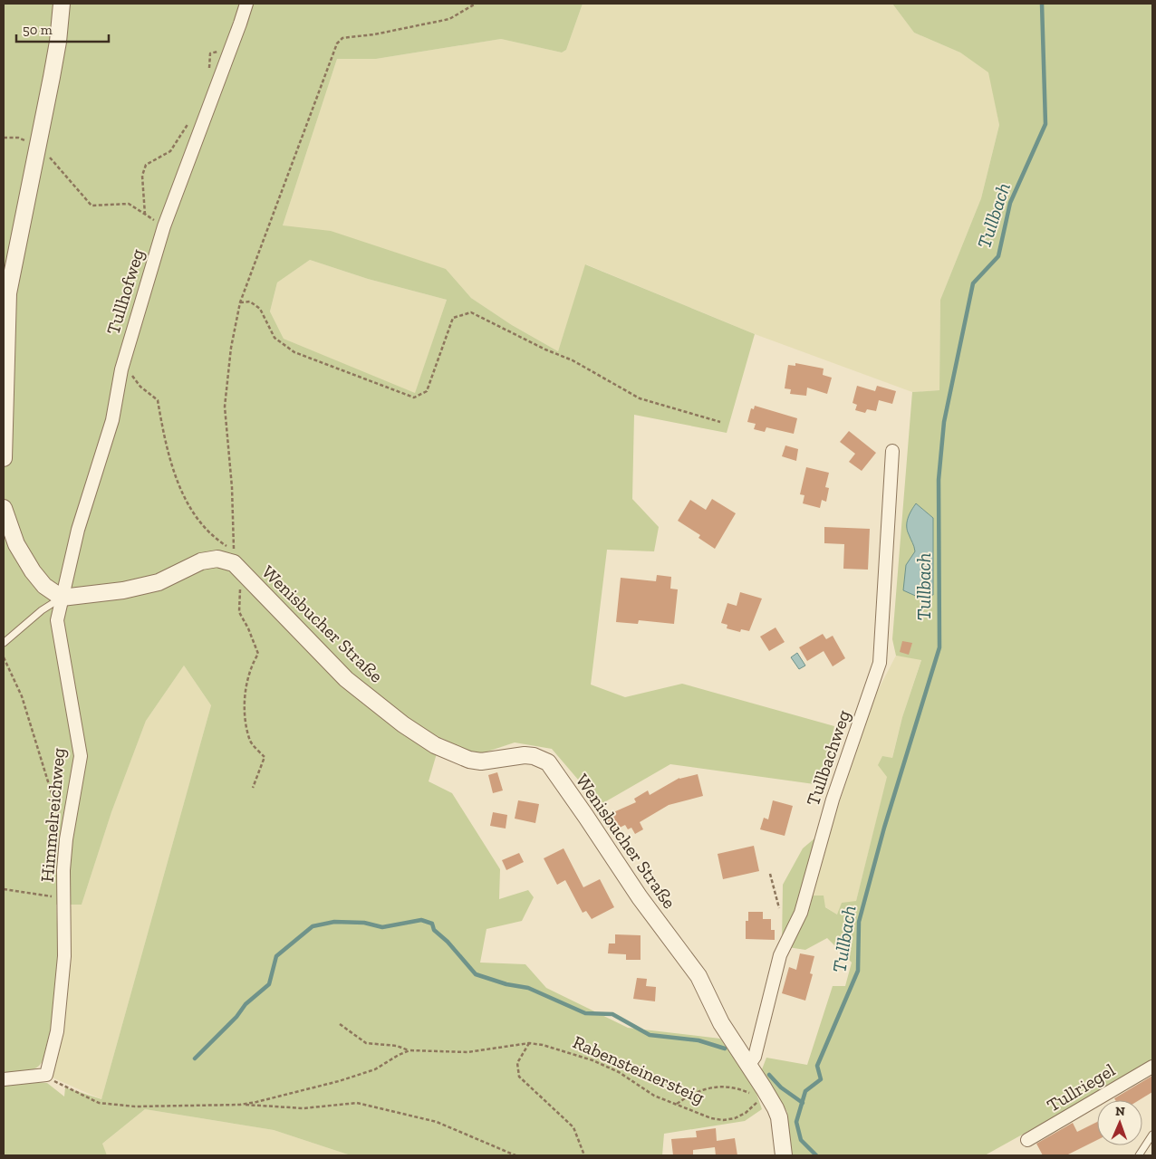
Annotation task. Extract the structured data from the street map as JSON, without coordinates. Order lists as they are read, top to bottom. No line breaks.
{"streets":{"street":["Tullhofweg","Wenisbucher Straße","Tullbachweg","Himmelreichweg","Tullriegel"],"path":["Rabensteinersteig"]},"crossings":[["Tullhofweg","Wenisbucher Straße"],["Tullhofweg","Himmelreichweg"],["Wenisbucher Straße","Tullbachweg"],["Wenisbucher Straße","Himmelreichweg"],["Wenisbucher Straße","Rabensteinersteig"],["Himmelreichweg","Rabensteinersteig"]],"water":["Tullbach"],"scale_bar":"50 m","north":"top"}
